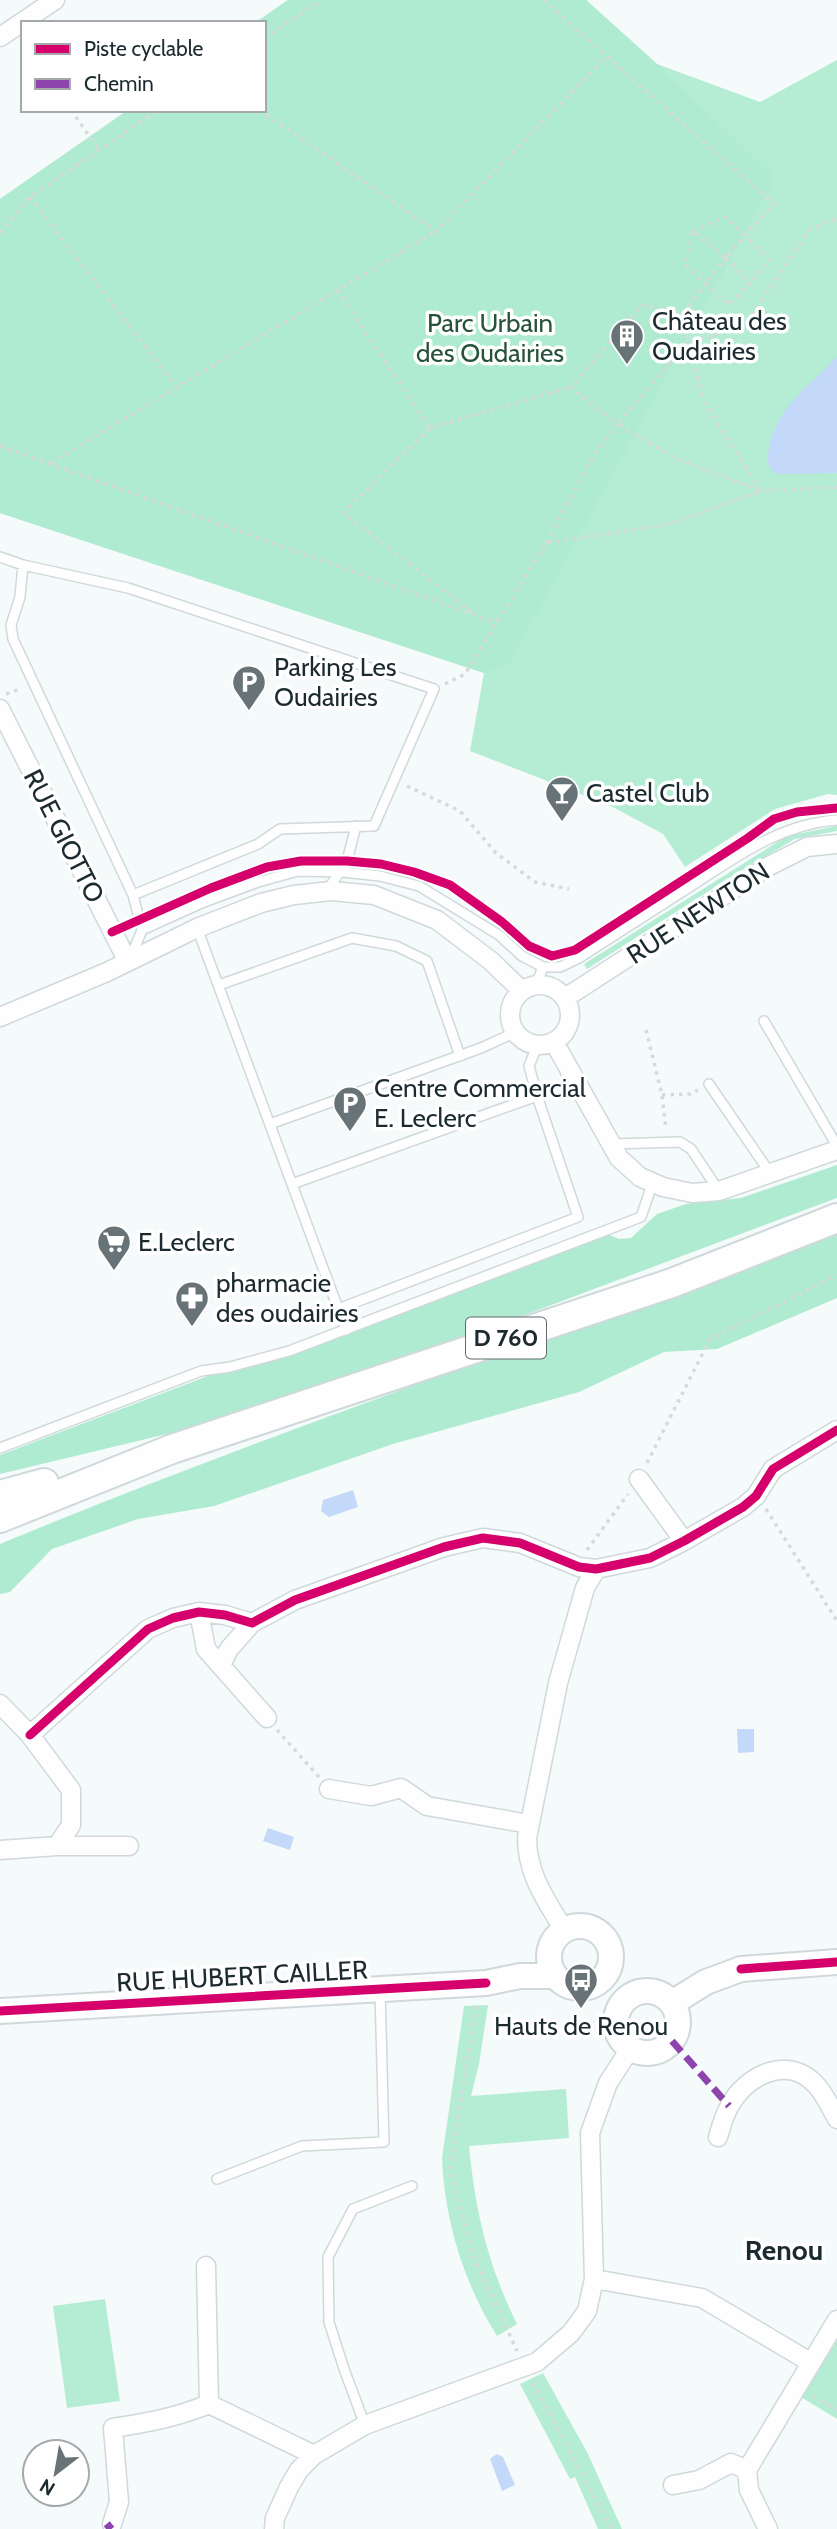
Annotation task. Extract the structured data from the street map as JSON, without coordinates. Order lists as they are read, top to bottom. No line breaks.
{"streets":{"main road":["D 760"],"street":["RUE GIOTTO","RUE NEWTON","RUE HUBERT CAILLER"]},"districts":["Renou"],"parks":["Parc Urbain des Oudairies"],"places":{"building":["Château des Oudairies"],"parking":["Parking Les Oudairies","Centre Commercial E. Leclerc"],"bar":["Castel Club"],"supermarket":["E.Leclerc"],"pharmacy":["pharmacie des oudairies"],"bus stop":["Hauts de Renou"]},"legend":["Piste cyclable","Chemin"],"north":"bottom left"}
